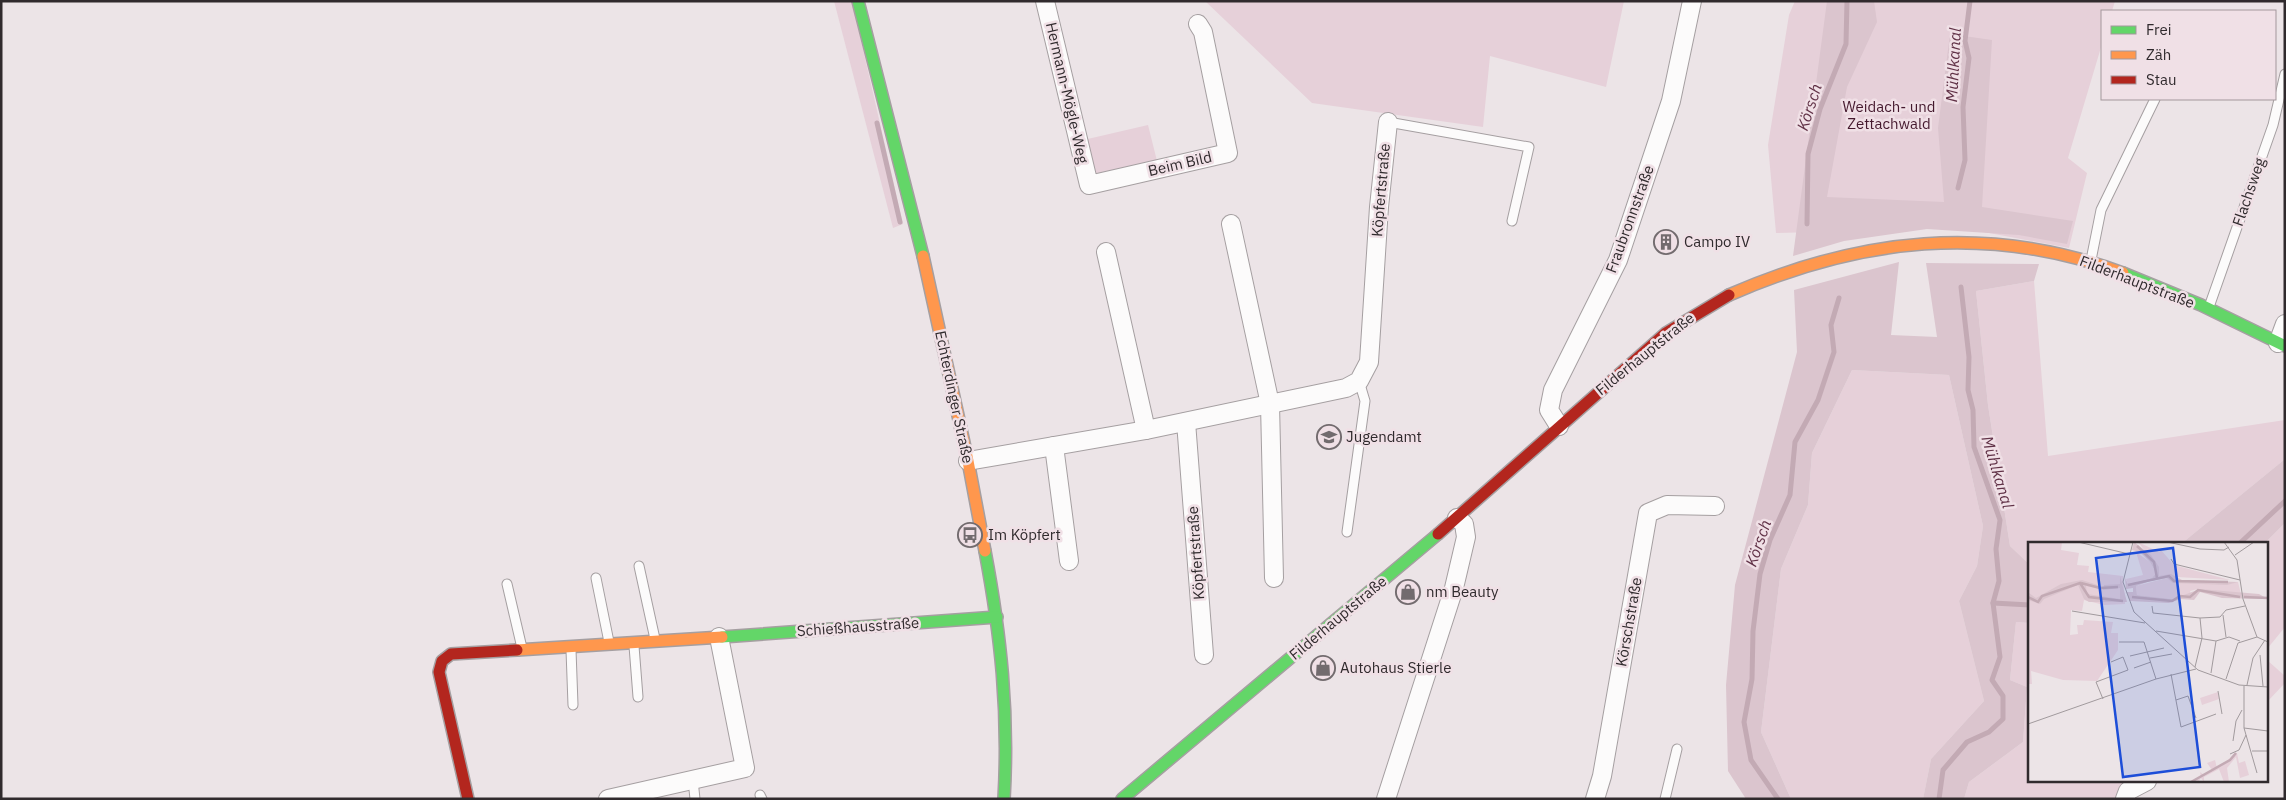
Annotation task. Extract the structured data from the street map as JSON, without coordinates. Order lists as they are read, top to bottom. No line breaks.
{"streets":{"street":["Hermann-Mögle-Weg","Beim Bild","Köpfertstraße","Fraubronnstraße","Filderhauptstraße","Echterdinger Straße","Körschstraße","Schießhausstraße"],"lane":["Flachsweg"]},"crossings":[["Hermann-Mögle-Weg","Beim Bild"],["Flachsweg","Filderhauptstraße"],["Fraubronnstraße","Filderhauptstraße"],["Echterdinger Straße","Schießhausstraße"]],"water":["Mühlkanal","Körsch"],"parks":["Weidach- und Zettachwald"],"places":{"building":["Campo IV"],"school or university":["Jugendamt"],"bus stop":["Im Köpfert"],"shop":["nm Beauty","Autohaus Stierle"]},"legend":["Frei","Zäh","Stau"]}
